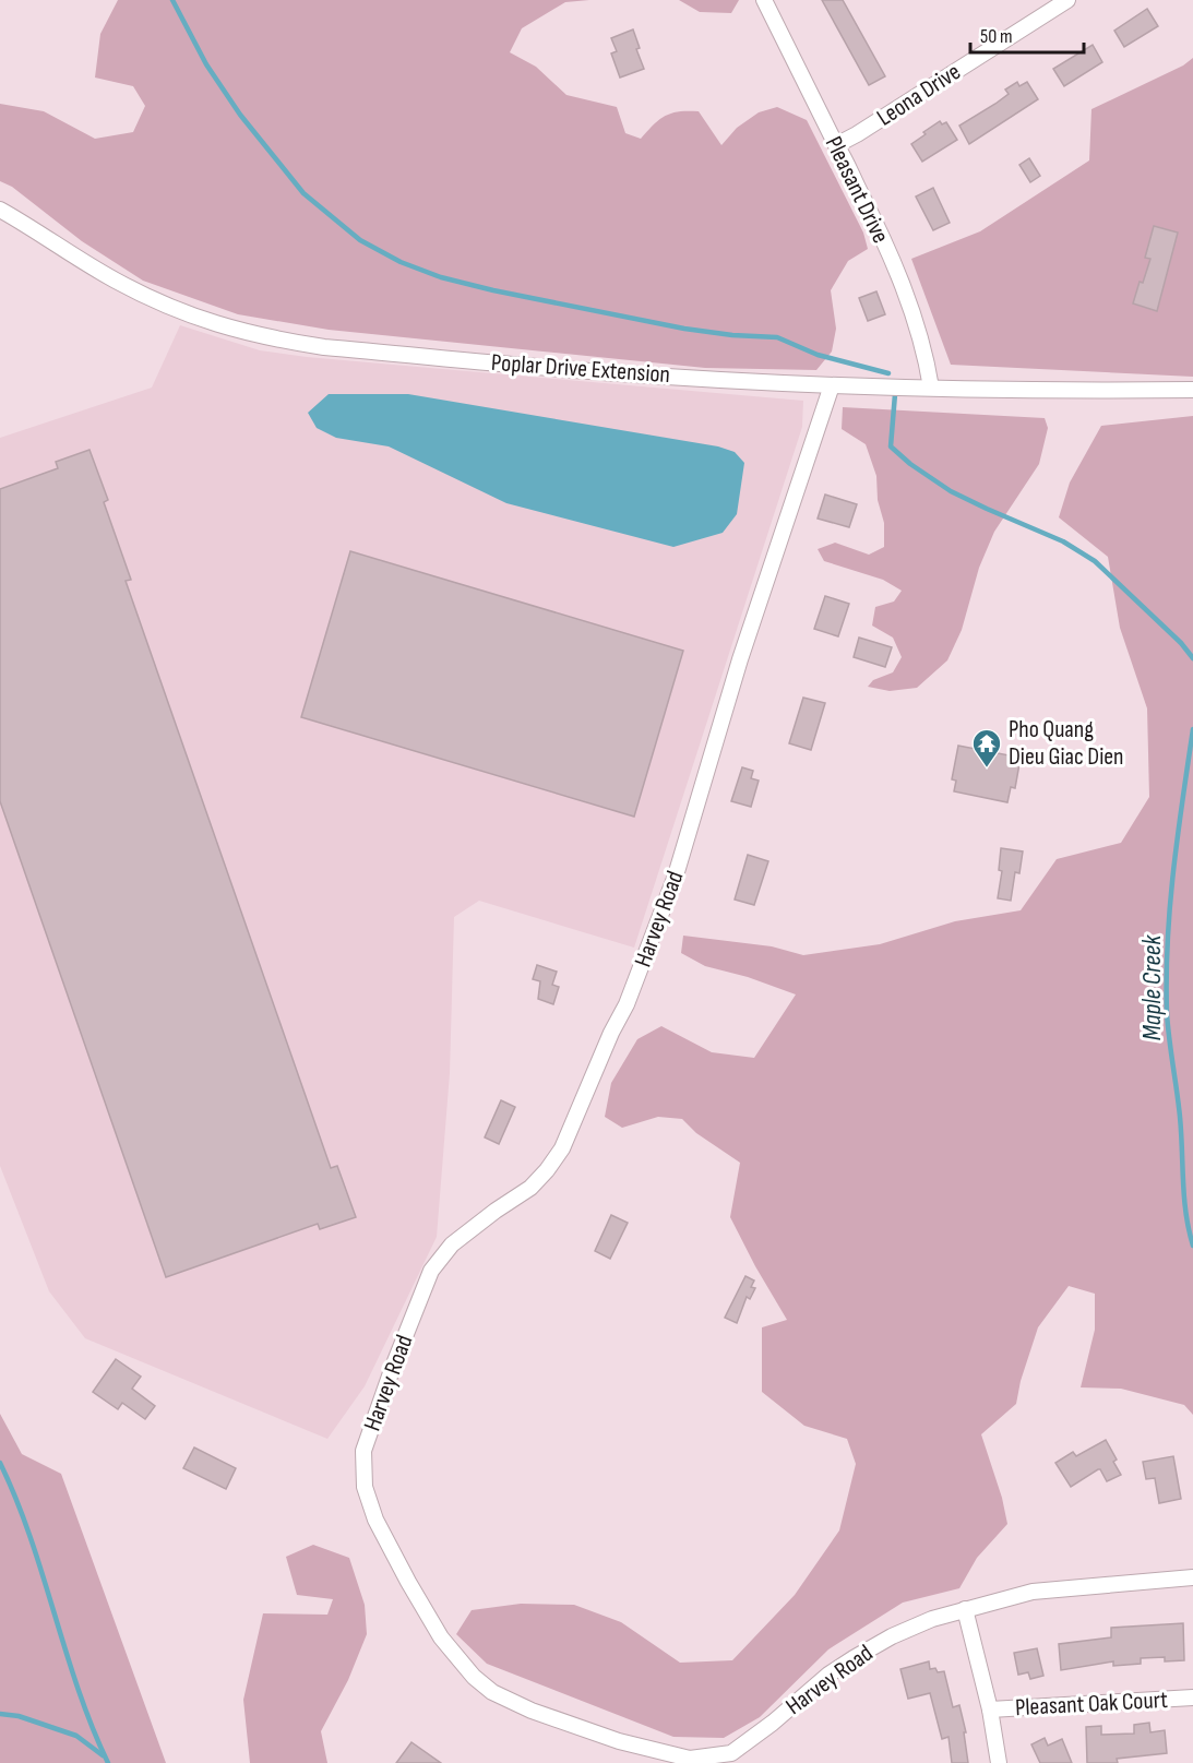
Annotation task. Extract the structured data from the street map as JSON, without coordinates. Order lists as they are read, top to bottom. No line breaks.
{"streets":{"street":["Leona Drive","Pleasant Drive","Poplar Drive Extension","Harvey Road","Pleasant Oak Court"]},"crossings":[["Leona Drive","Pleasant Drive"],["Pleasant Drive","Poplar Drive Extension"],["Poplar Drive Extension","Harvey Road"]],"water":["Maple Creek"],"places":{"temple":["Pho Quang Dieu Giac Dien"]},"scale_bar":"50 m"}
